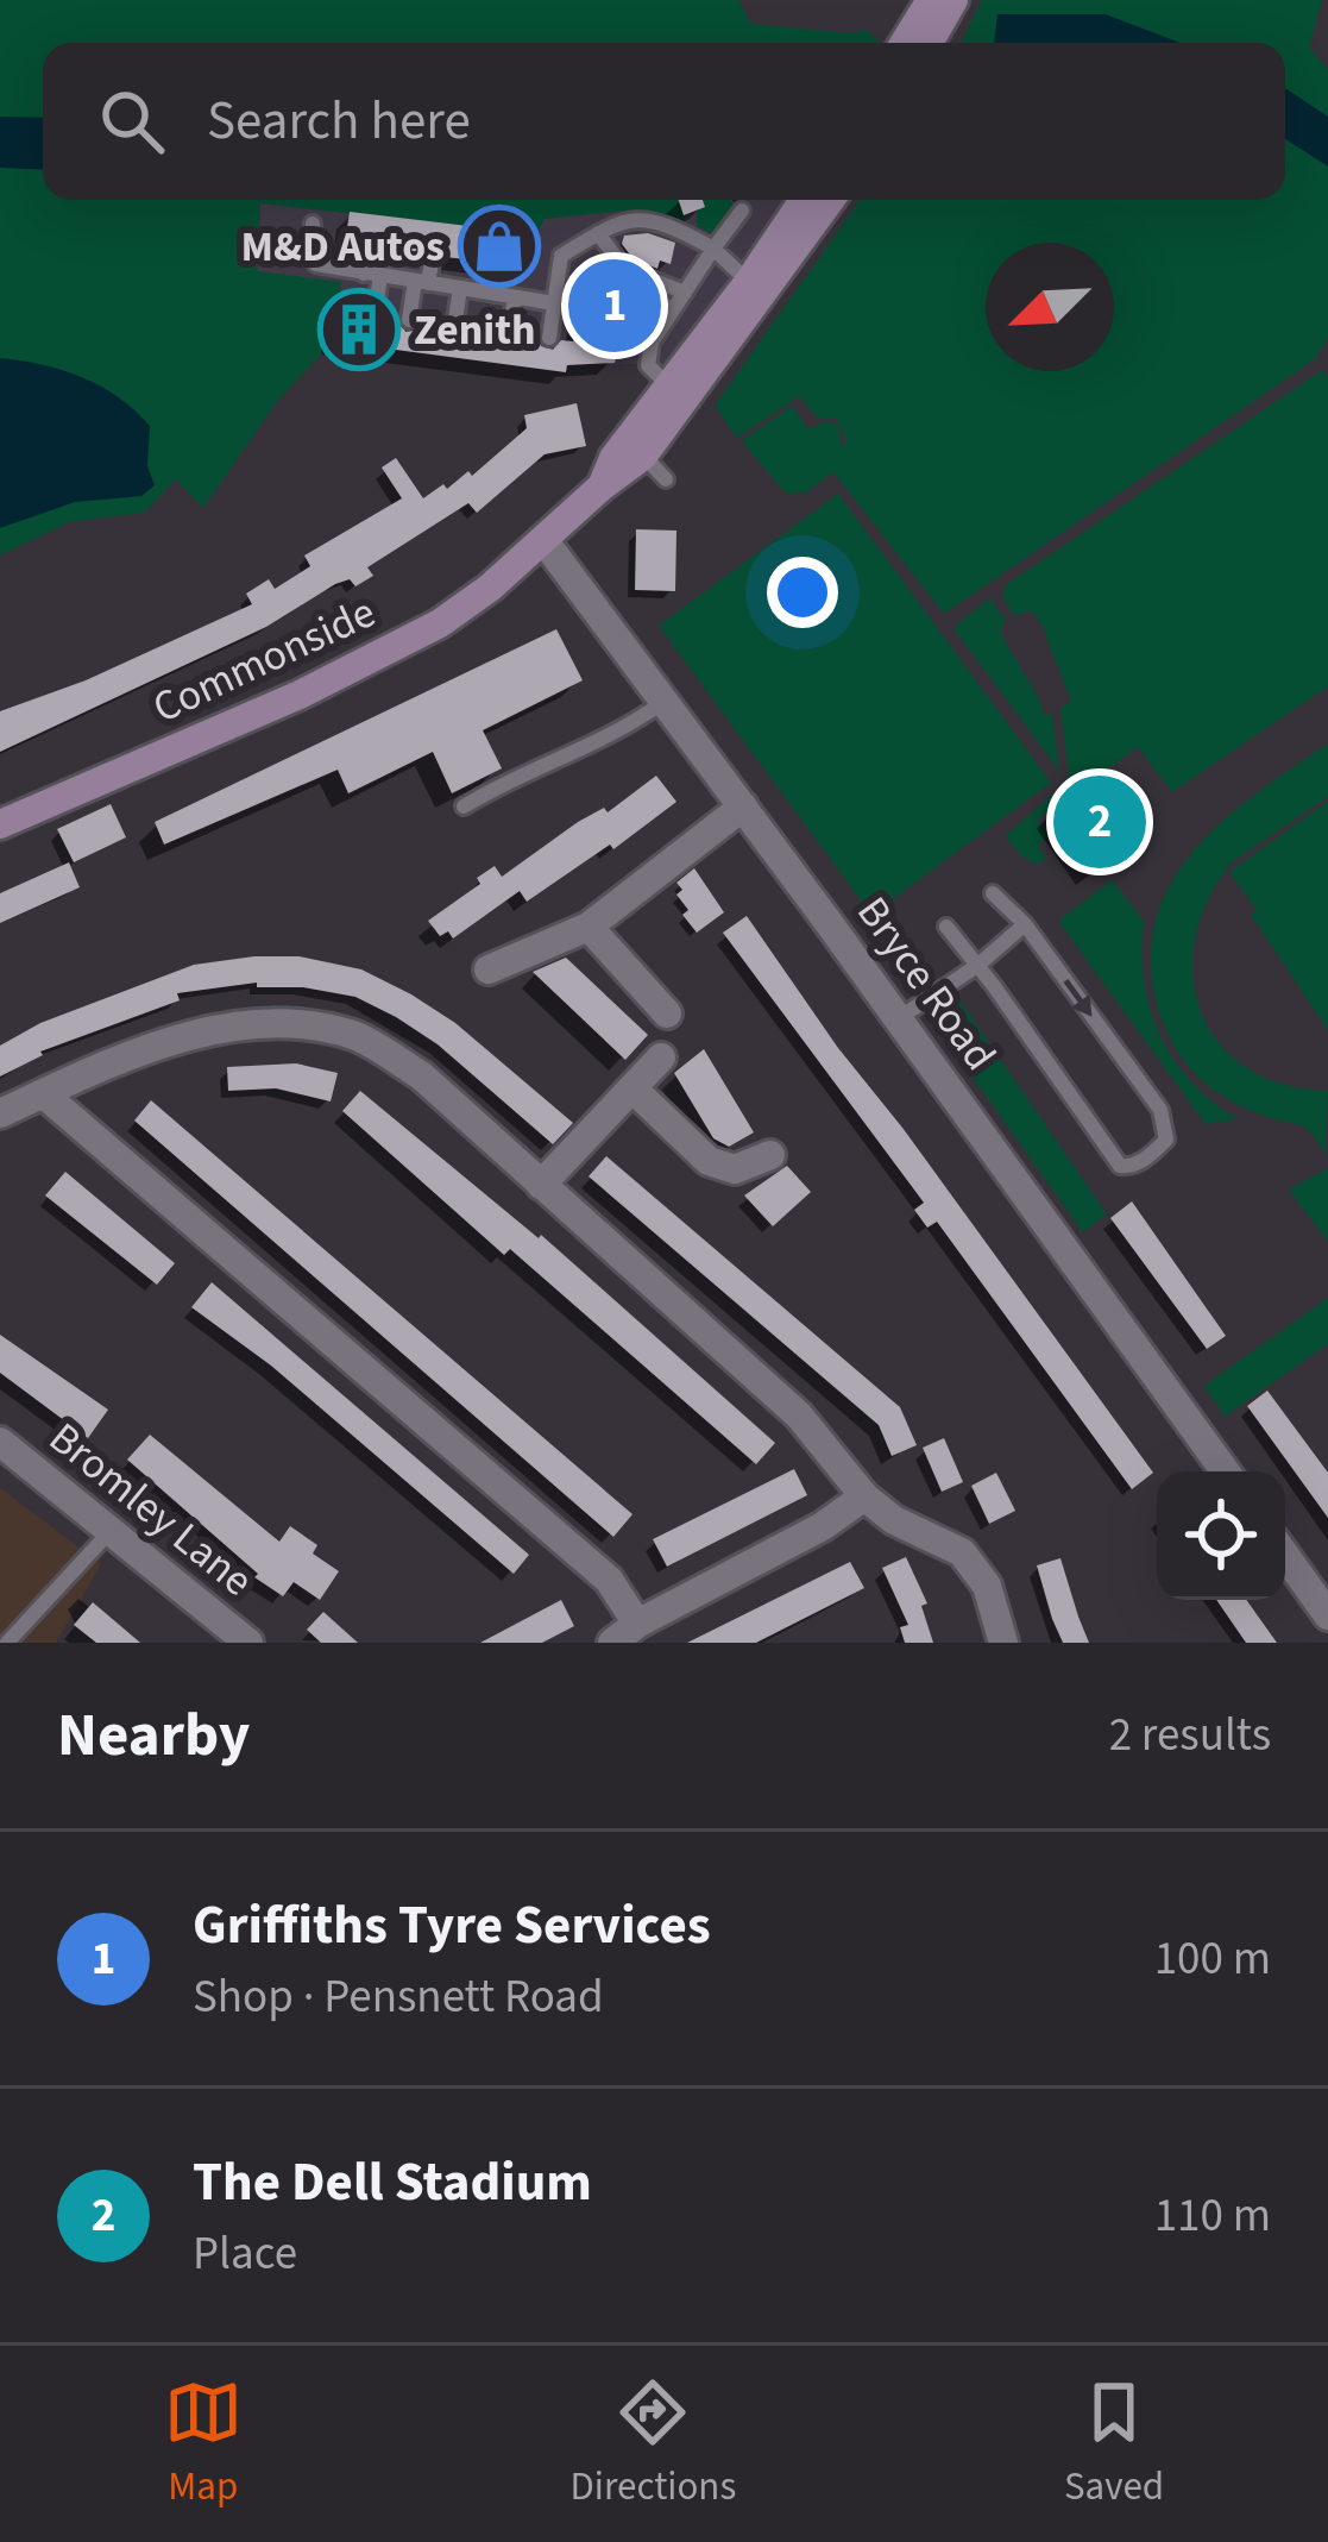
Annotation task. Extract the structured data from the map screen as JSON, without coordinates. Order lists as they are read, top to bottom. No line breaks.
{"streets":{"main road":["Commonside"],"street":["Bryce Road","Bromley Lane"]},"crossings":[["Commonside","Bryce Road"]],"places":{"shop":["M&D Autos"],"building":["Zenith"]},"north":"bottom left","page":{"search":"Search here","pins":["1","2"],"heading":["Nearby","2 results"],"list":[{"mark":"1","name":"Griffiths Tyre Services","note":"Shop · Pensnett Road","value":"100 m"},{"mark":"2","name":"The Dell Stadium","note":"Place","value":"110 m"}],"nav":["Map","Directions","Saved"]}}
